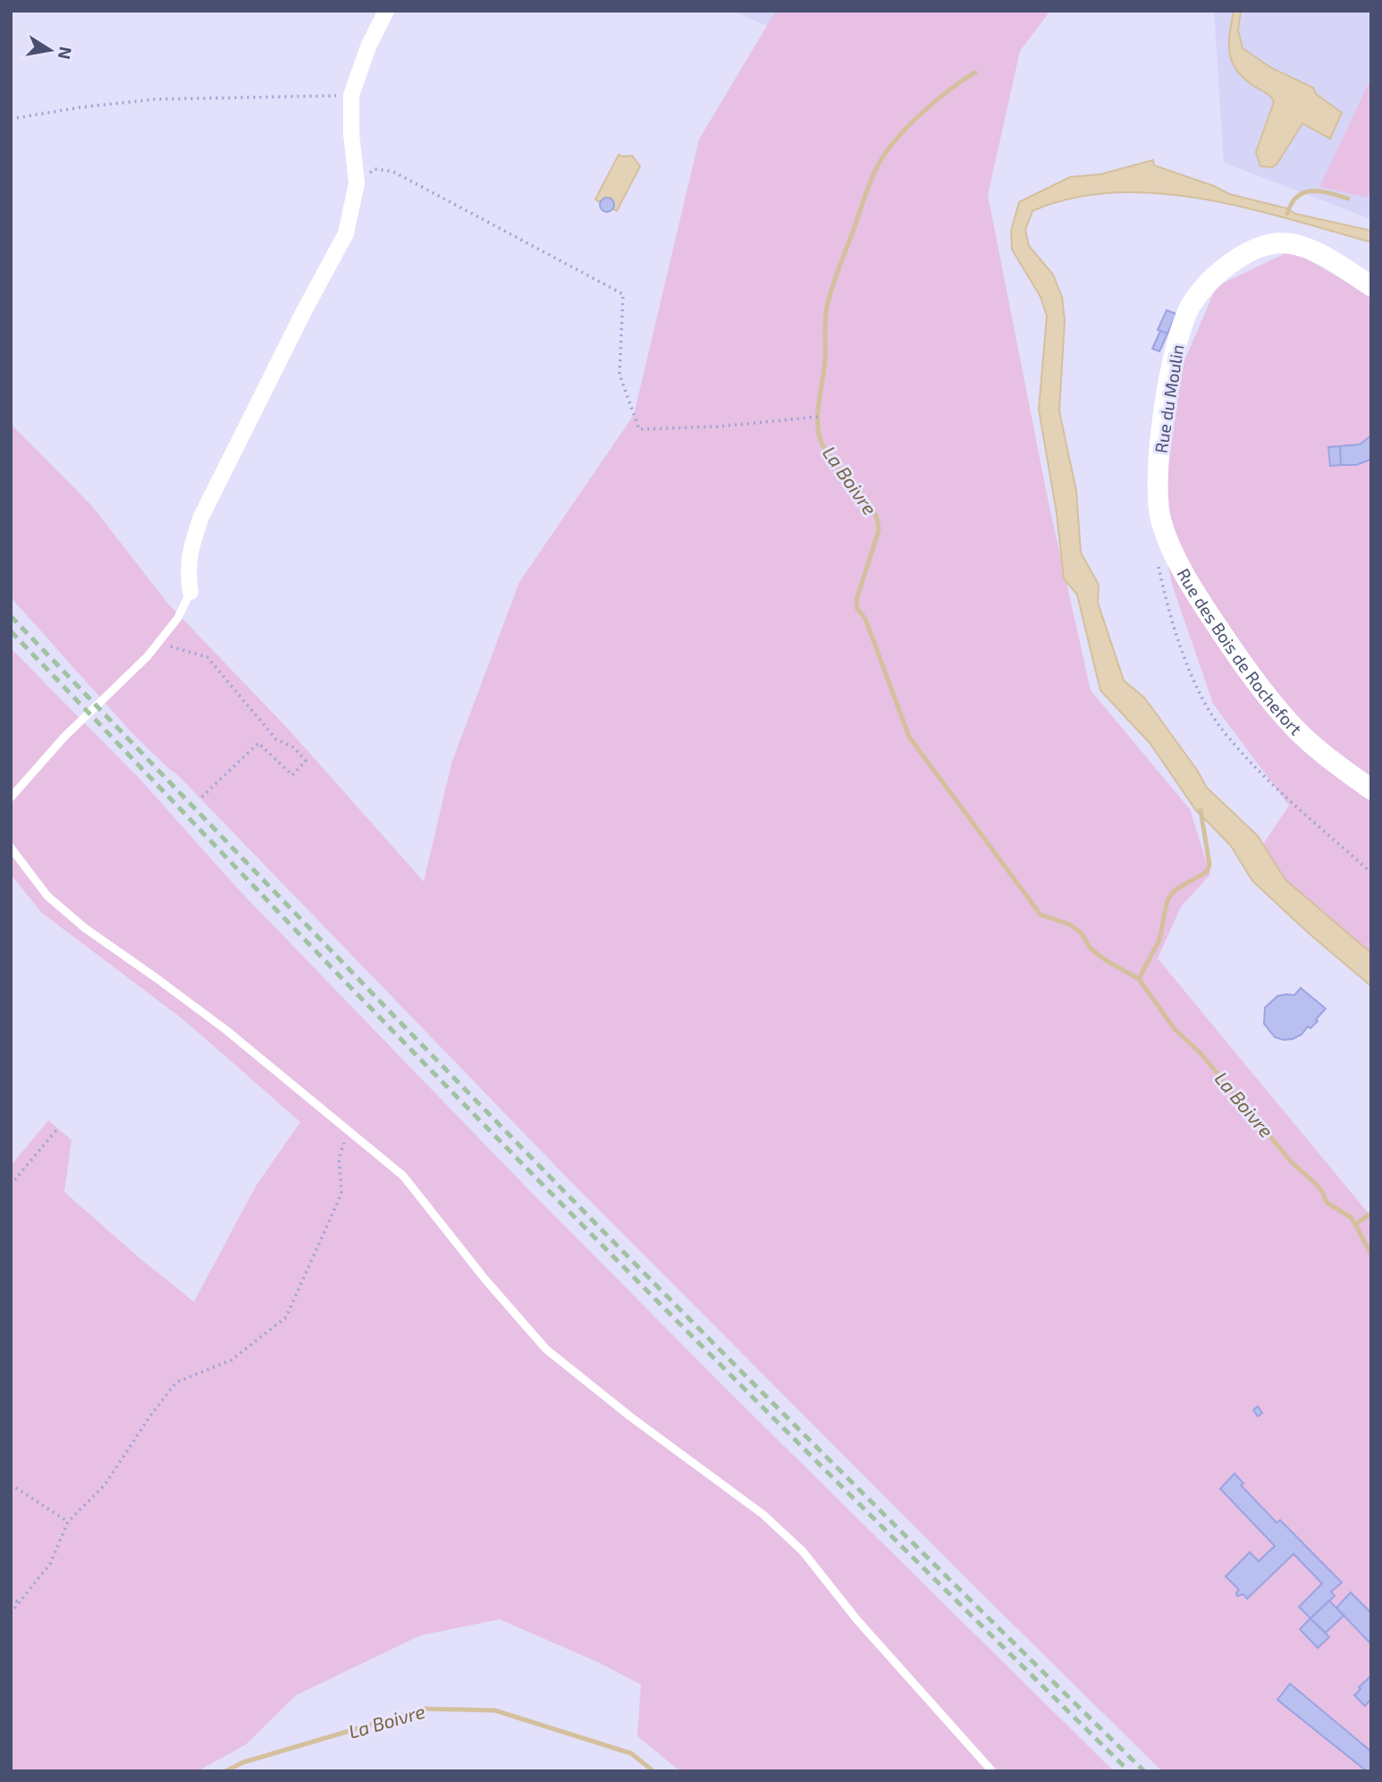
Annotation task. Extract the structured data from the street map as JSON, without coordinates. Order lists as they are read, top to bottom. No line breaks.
{"streets":{"street":["Rue du Moulin","Rue des Bois de Rochefort"]},"crossings":[["Rue du Moulin","Rue des Bois de Rochefort"]],"water":["La Boivre"],"north":"right"}
